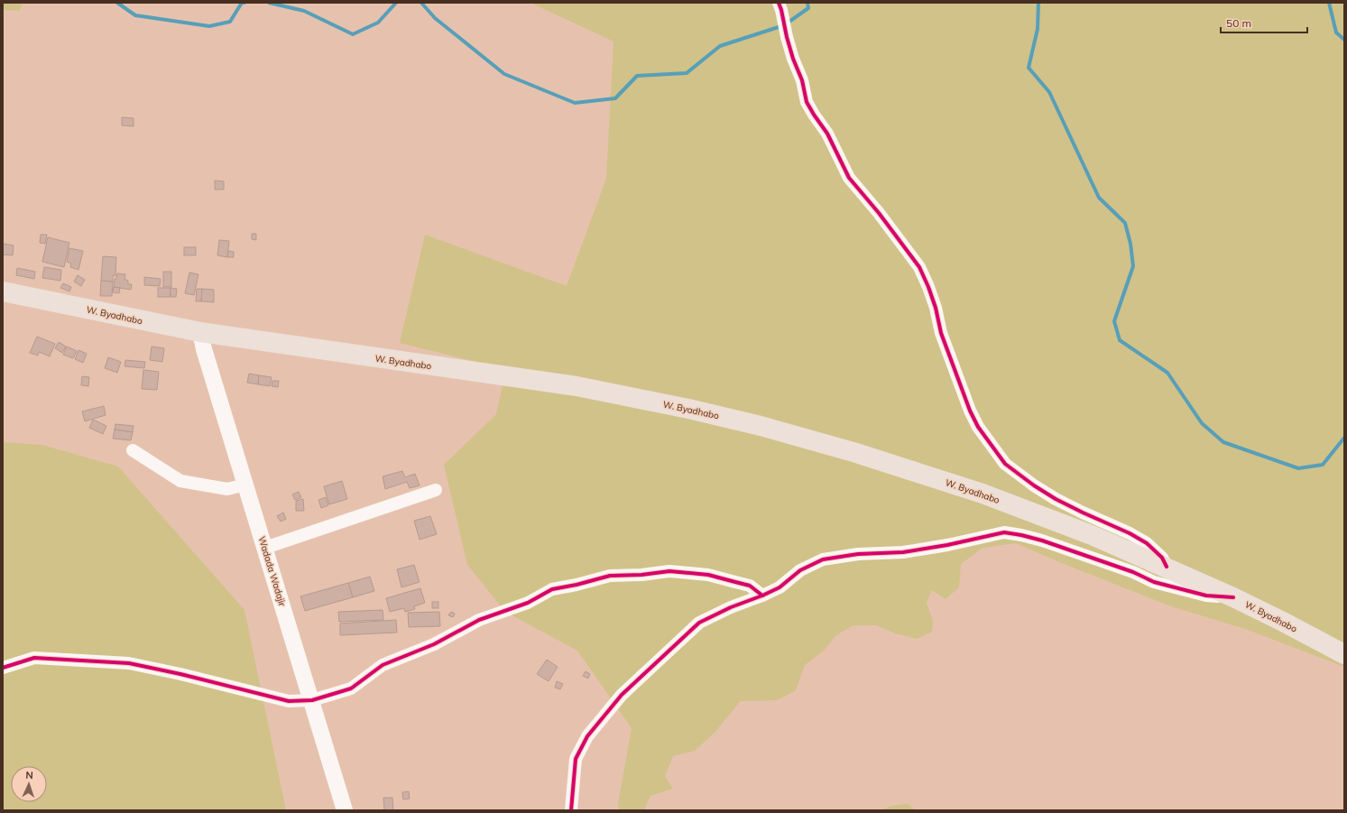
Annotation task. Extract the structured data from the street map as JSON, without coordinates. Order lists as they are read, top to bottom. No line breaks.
{"streets":{"main road":["W. Byadhabo"],"street":["Wadada Wadajir"]},"crossings":[["W. Byadhabo","Wadada Wadajir"]],"scale_bar":"50 m","north":"top"}
